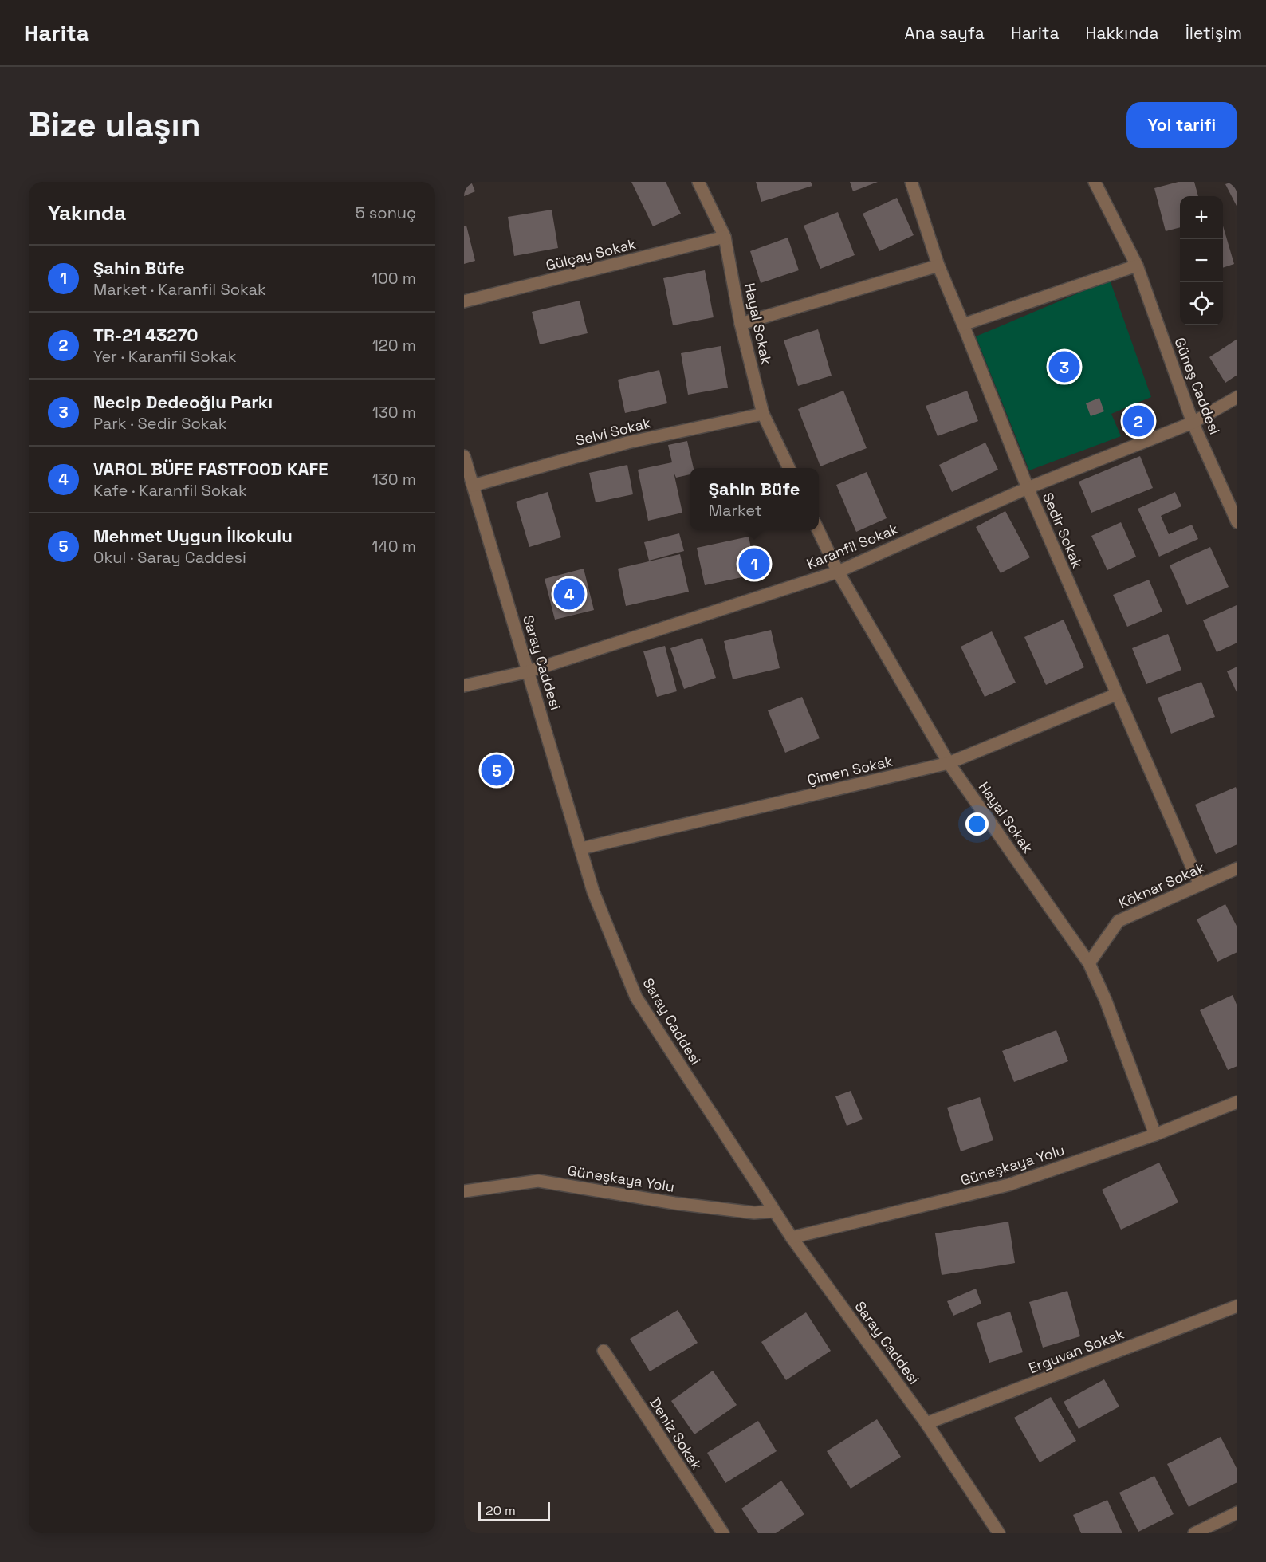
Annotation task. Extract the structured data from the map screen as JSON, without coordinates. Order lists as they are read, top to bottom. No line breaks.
{"streets":{"street":["Gülçay Sokak","Hayal Sokak","Güneş Caddesi","Selvi Sokak","Sedir Sokak","Karanfil Sokak","Saray Caddesi","Çimen Sokak","Köknar Sokak","Güneşkaya Yolu","Erguvan Sokak","Deniz Sokak"]},"crossings":[["Gülçay Sokak","Hayal Sokak"],["Hayal Sokak","Selvi Sokak"],["Hayal Sokak","Karanfil Sokak"],["Hayal Sokak","Çimen Sokak"],["Hayal Sokak","Köknar Sokak"],["Hayal Sokak","Güneşkaya Yolu"],["Güneş Caddesi","Karanfil Sokak"],["Selvi Sokak","Saray Caddesi"],["Sedir Sokak","Karanfil Sokak"],["Sedir Sokak","Çimen Sokak"],["Sedir Sokak","Köknar Sokak"],["Karanfil Sokak","Saray Caddesi"],["Saray Caddesi","Çimen Sokak"],["Saray Caddesi","Güneşkaya Yolu"],["Saray Caddesi","Erguvan Sokak"]],"scale_bar":"20 m","page":{"header":"Harita","nav":["Ana sayfa","Harita","Hakkında","İletişim"],"buttons":"Yol tarifi","title":"Bize ulaşın","heading":["Yakında","5 sonuç"],"map_buttons":["+","−"],"list":[{"mark":"1","name":"Şahin Büfe","note":"Market · Karanfil Sokak","value":"100 m"},{"mark":"2","name":"TR-21 43270","note":"Yer · Karanfil Sokak","value":"120 m"},{"mark":"3","name":"Necip Dedeoğlu Parkı","note":"Park · Sedir Sokak","value":"130 m"},{"mark":"4","name":"VAROL BÜFE FASTFOOD KAFE","note":"Kafe · Karanfil Sokak","value":"130 m"},{"mark":"5","name":"Mehmet Uygun İlkokulu","note":"Okul · Saray Caddesi","value":"140 m"}],"pins":["3","2","1","4","5"],"popup":["Şahin Büfe","Market"],"scale":"20 m"}}
